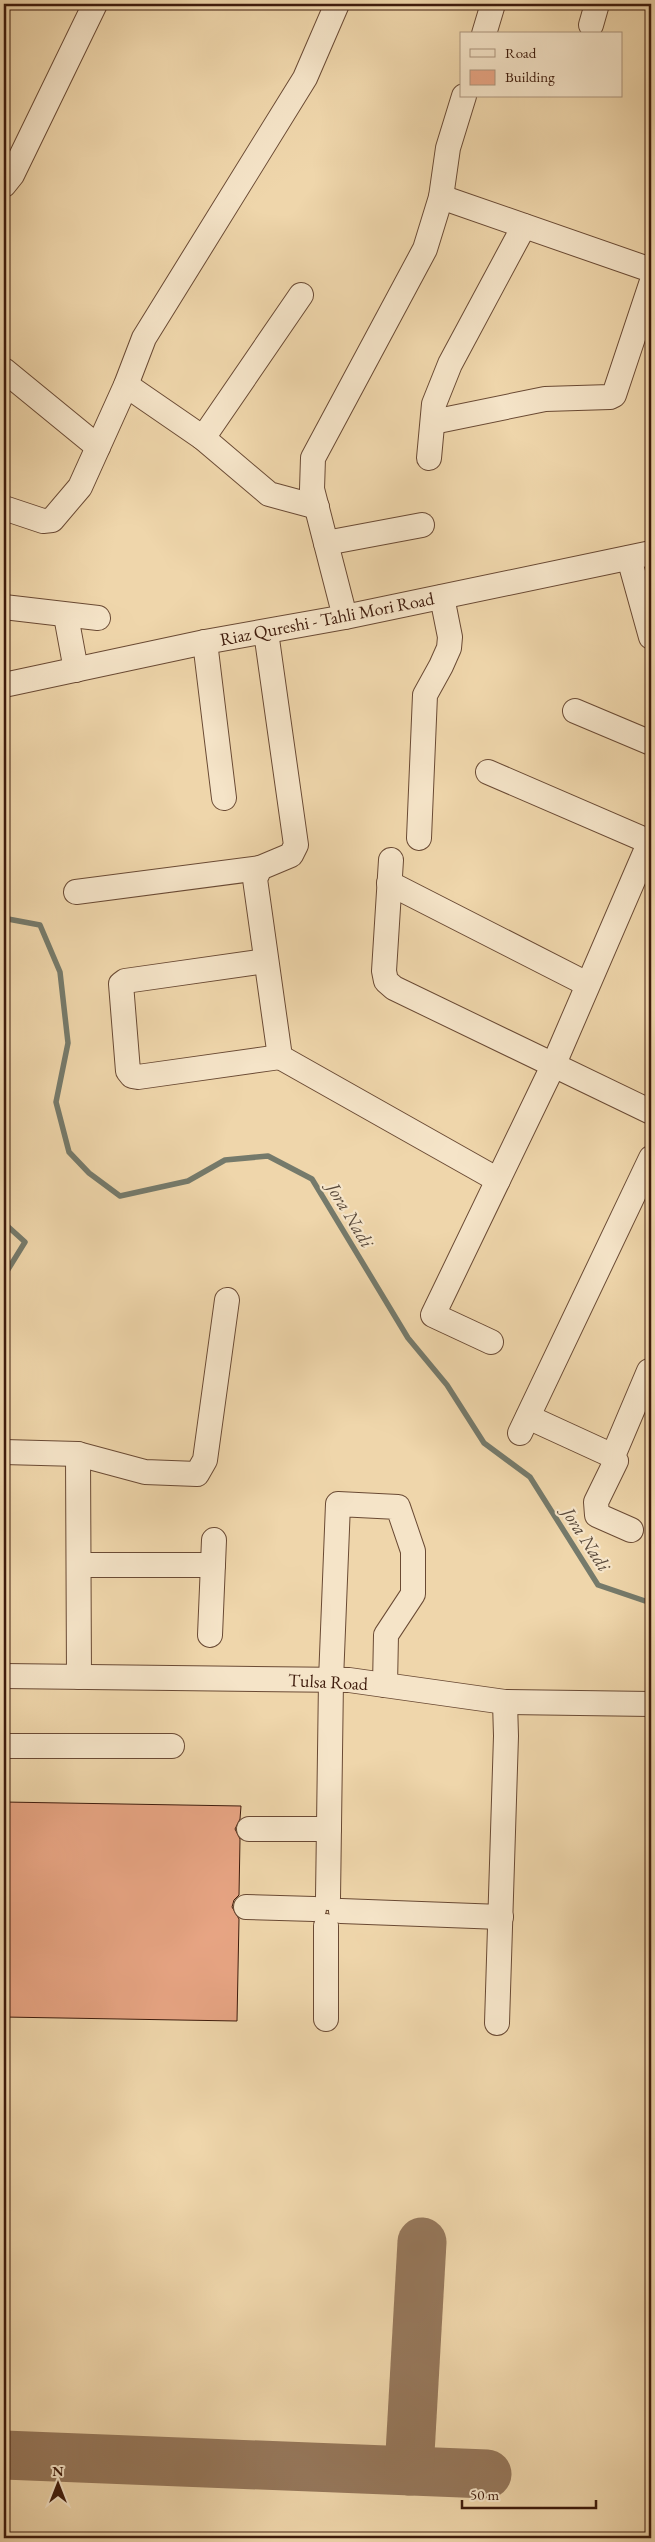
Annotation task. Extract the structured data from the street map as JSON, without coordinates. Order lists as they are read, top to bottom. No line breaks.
{"streets":{"street":["Riaz Qureshi - Tahli Mori Road","Tulsa Road"]},"water":["Jora Nadi"],"legend":["Road","Building"],"scale_bar":"50 m","north":"top"}
